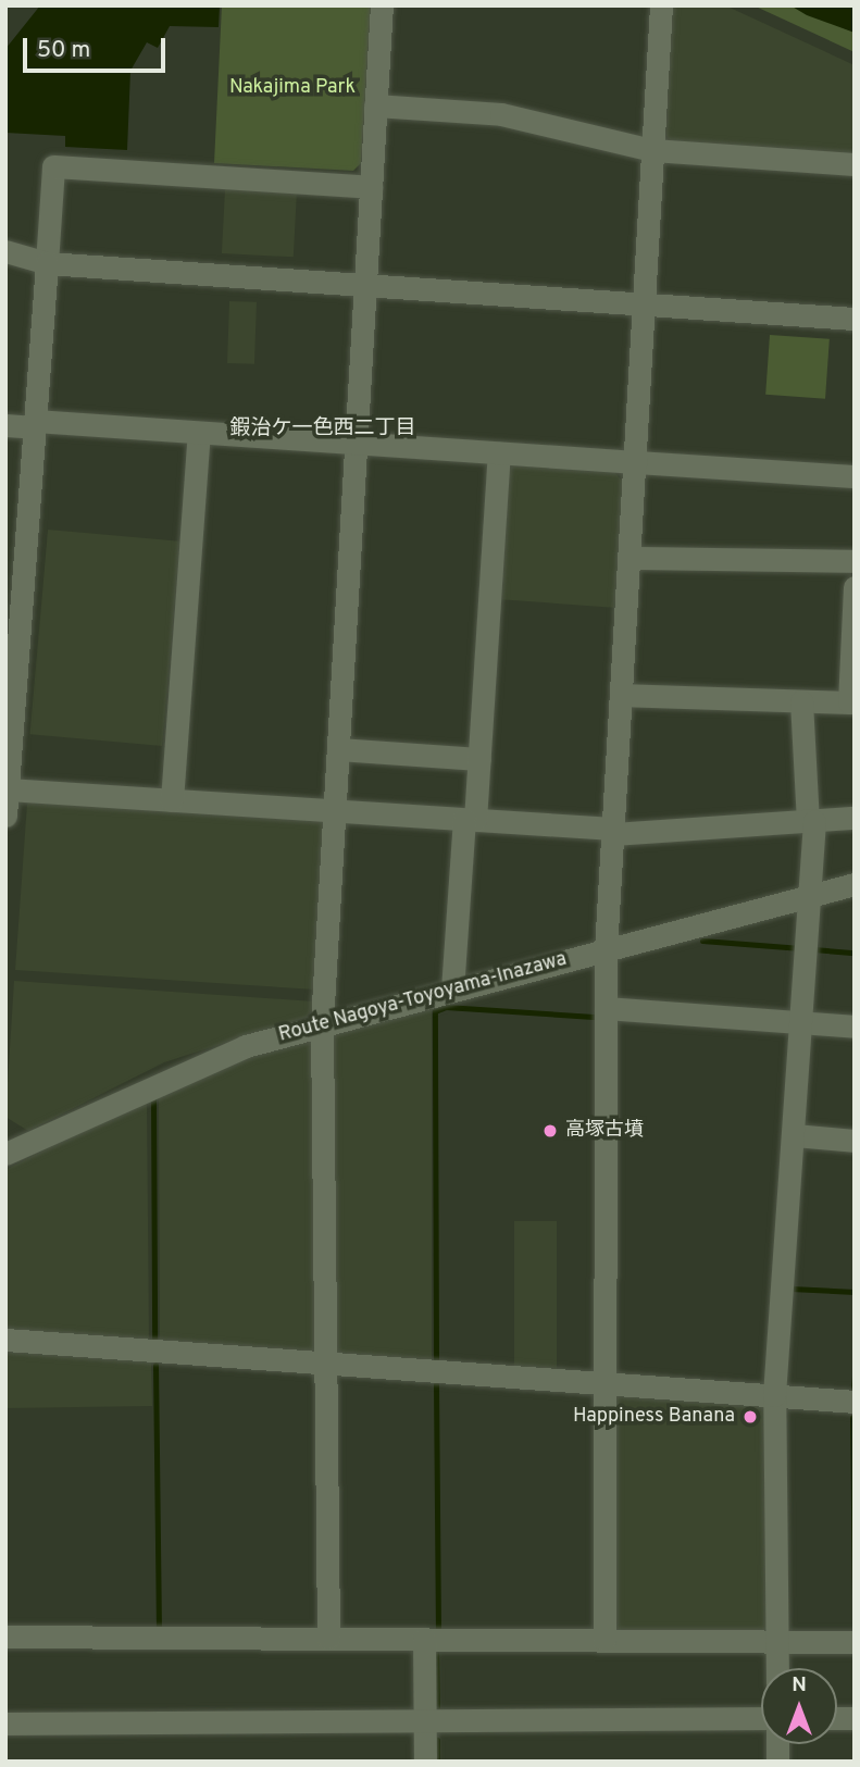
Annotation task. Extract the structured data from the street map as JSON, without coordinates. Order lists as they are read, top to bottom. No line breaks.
{"streets":{"street":["Route Nagoya-Toyoyama-Inazawa"]},"districts":["鍜治ケ一色西二丁目"],"parks":["Nakajima Park"],"places":["高塚古墳","Happiness Banana"],"scale_bar":"50 m","north":"top"}
